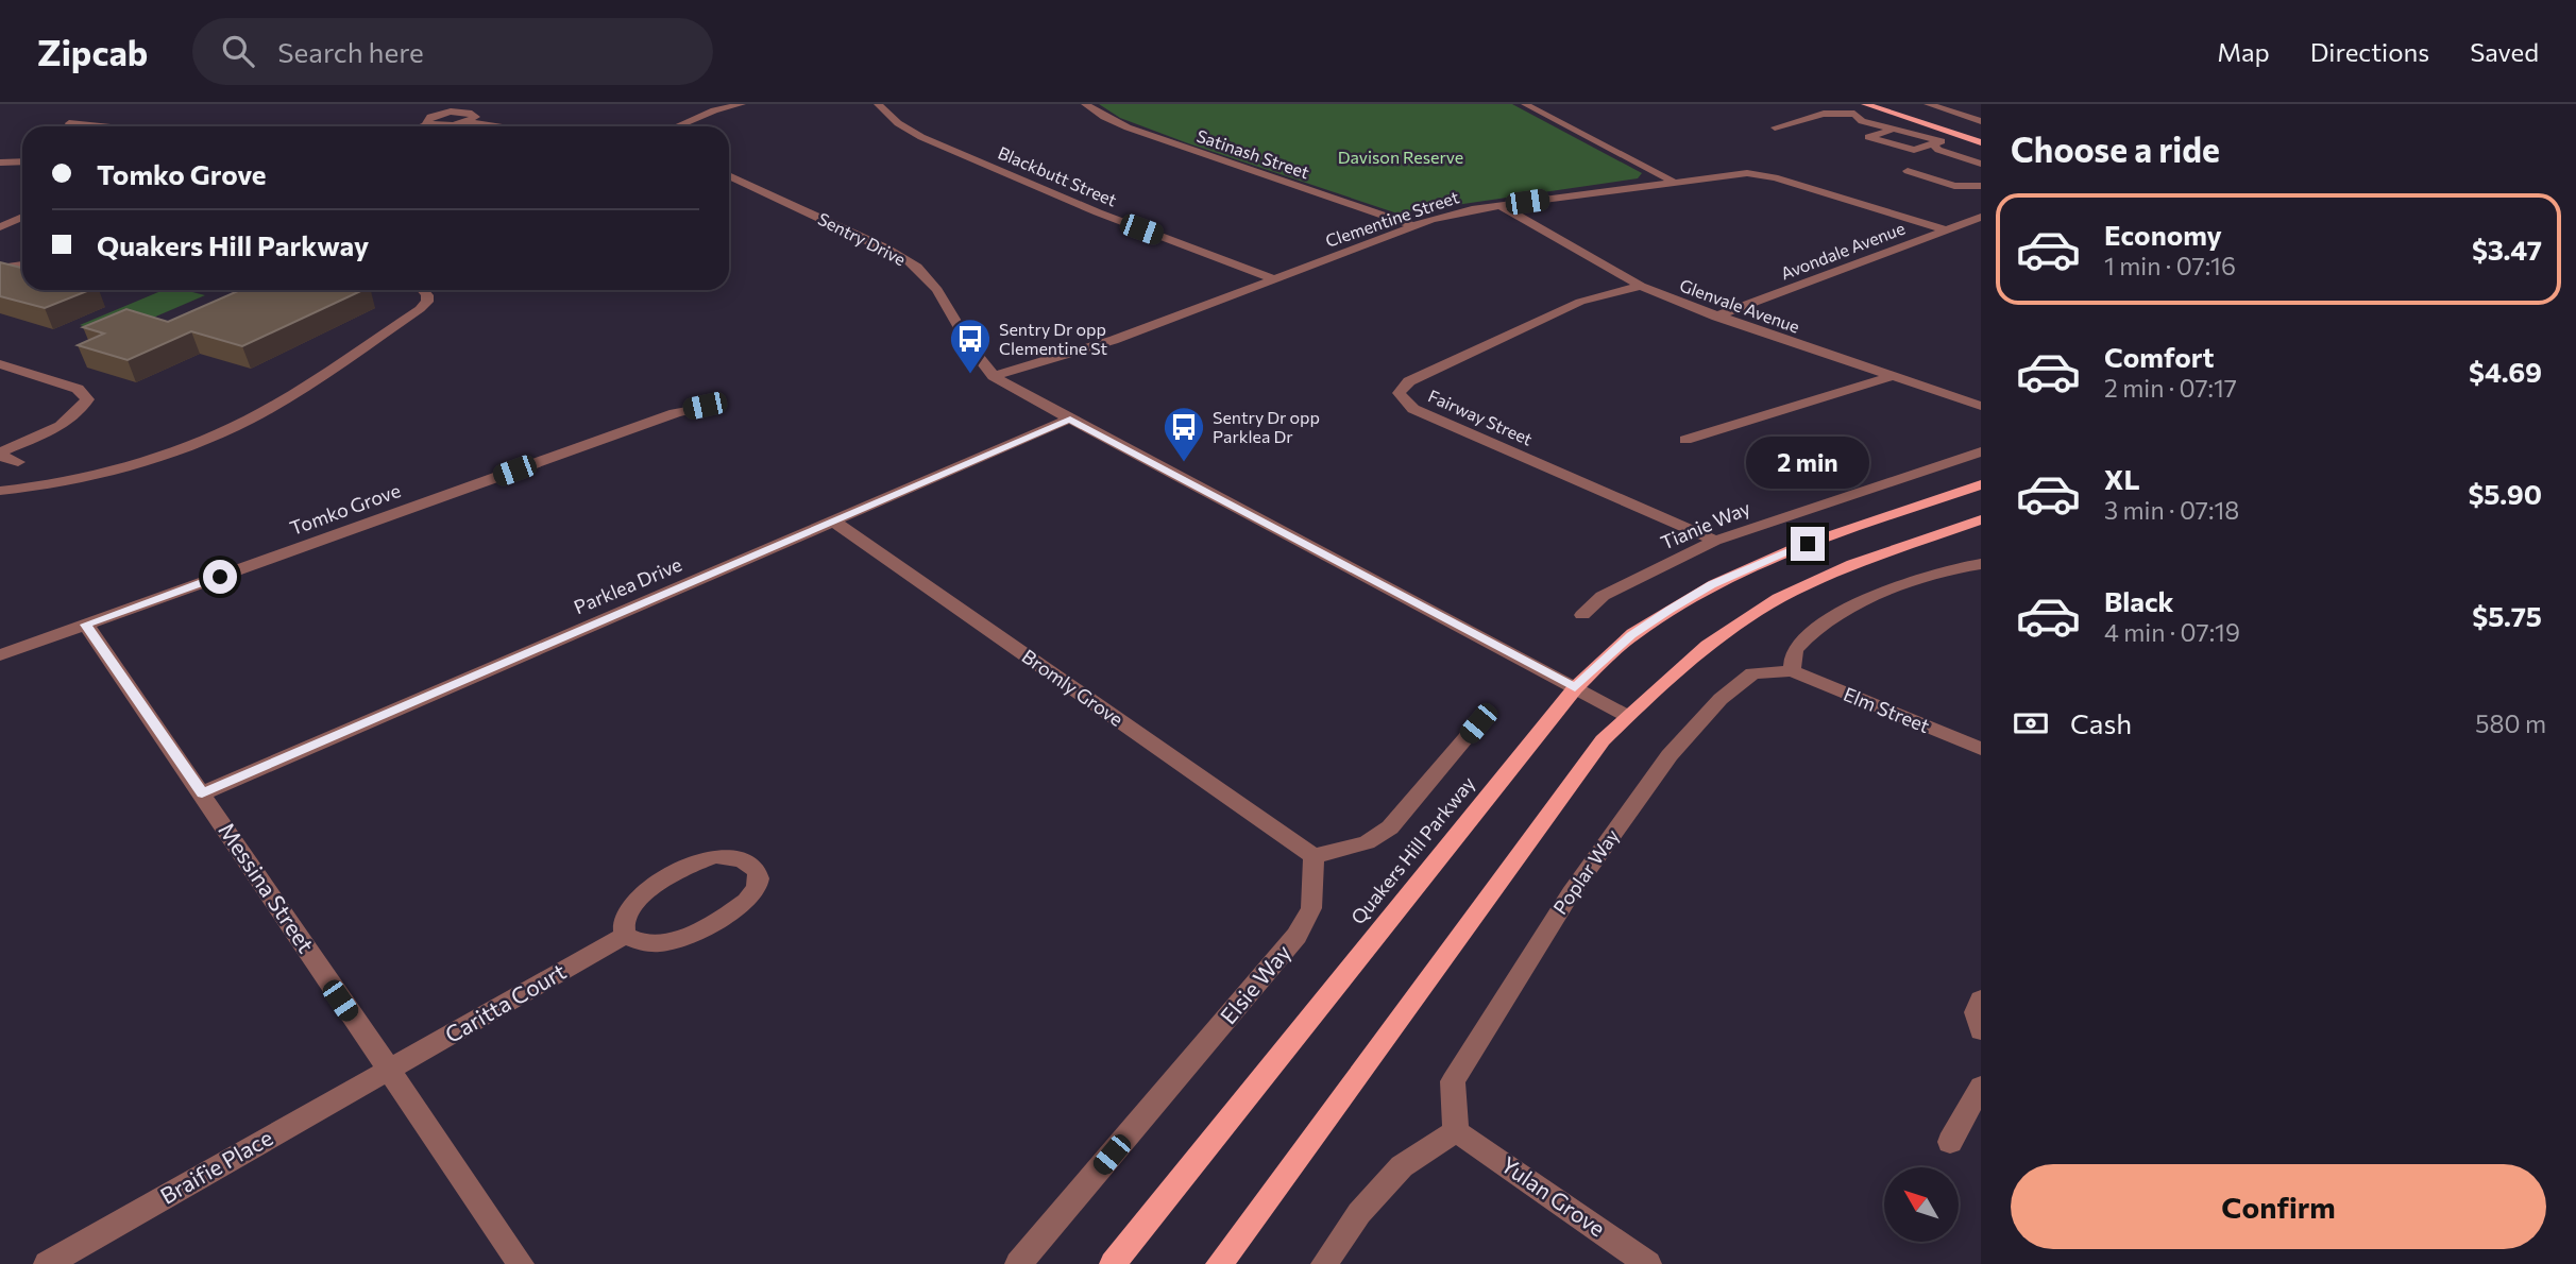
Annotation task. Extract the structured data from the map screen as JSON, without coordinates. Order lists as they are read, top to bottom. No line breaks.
{"streets":{"main road":["Quakers Hill Parkway"],"street":["Satinash Street","Blackbutt Street","Clementine Street","Sentry Drive","Avondale Avenue","Glenvale Avenue","Fairway Street","Tomko Grove","Tianie Way","Parklea Drive","Bromly Grove","Elm Street","Poplar Way","Messina Street","Elsie Way","Caritta Court","Braifie Place","Yulan Grove"]},"crossings":[["Satinash Street","Clementine Street"],["Blackbutt Street","Clementine Street"],["Clementine Street","Sentry Drive"],["Clementine Street","Avondale Avenue"],["Clementine Street","Glenvale Avenue"],["Sentry Drive","Parklea Drive"],["Sentry Drive","Quakers Hill Parkway"],["Avondale Avenue","Glenvale Avenue"],["Glenvale Avenue","Fairway Street"],["Fairway Street","Tianie Way"],["Tomko Grove","Messina Street"],["Parklea Drive","Bromly Grove"],["Parklea Drive","Messina Street"],["Bromly Grove","Elsie Way"],["Elm Street","Poplar Way"],["Poplar Way","Yulan Grove"],["Messina Street","Caritta Court"],["Messina Street","Braifie Place"],["Caritta Court","Braifie Place"]],"parks":["Davison Reserve"],"places":{"bus stop":["Sentry Dr opp Clementine St","Sentry Dr opp Parklea Dr"]},"north":"top left","page":{"header":"Zipcab","search":"Search here","nav":["Map","Directions","Saved"],"heading":"Choose a ride","banner":["Tomko Grove","Quakers Hill Parkway"],"list":[{"name":"Economy","note":"1 min · 07:16","value":"$3.47"},{"name":"Comfort","note":"2 min · 07:17","value":"$4.69"},{"name":"XL","note":"3 min · 07:18","value":"$5.90"},{"name":"Black","note":"4 min · 07:19","value":"$5.75"}],"bubble":"2 min","pay":["Cash","580 m"],"buttons":"Confirm"}}
